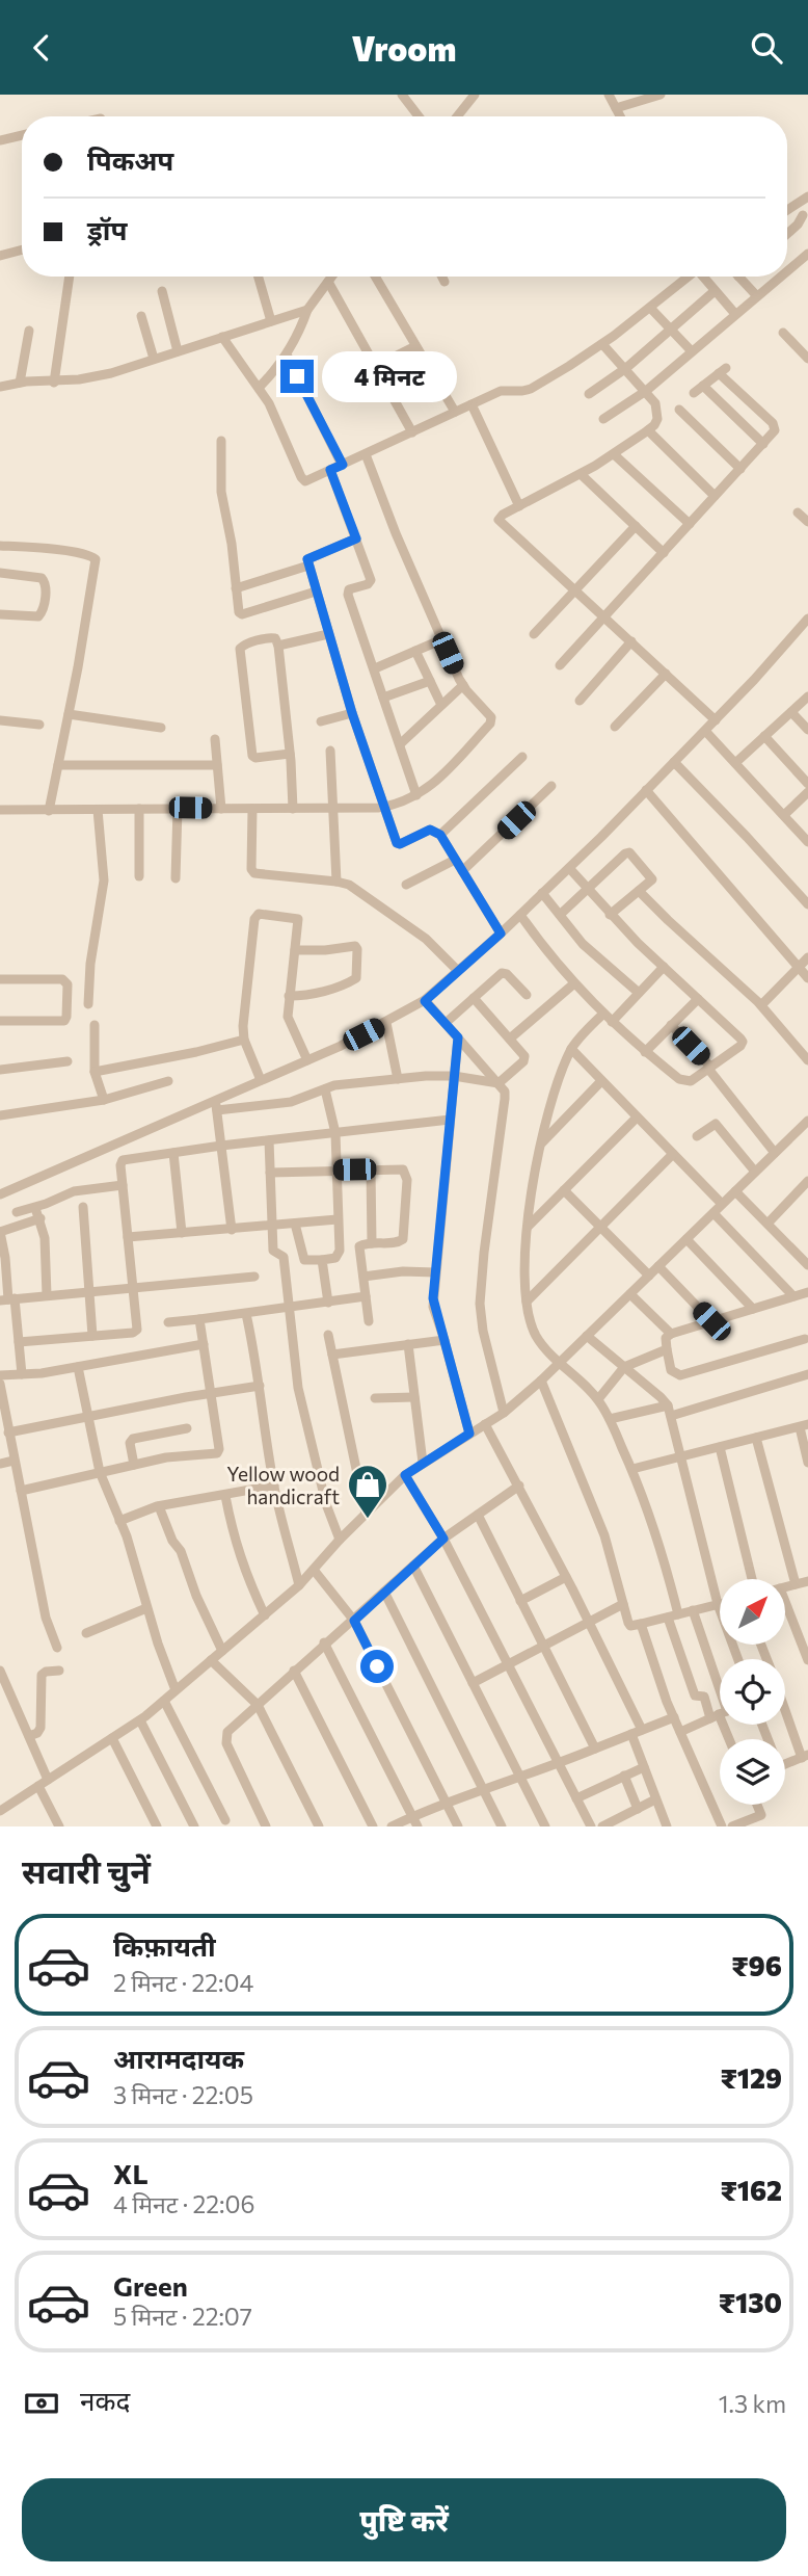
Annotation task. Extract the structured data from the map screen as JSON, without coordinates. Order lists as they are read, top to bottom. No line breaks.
{"places":{"shop":["Yellow wood handicraft"]},"north":"top right","page":{"header":"Vroom","banner":["पिकअप","ड्रॉप"],"bubble":"4 मिनट","heading":"सवारी चुनें","list":[{"name":"किफ़ायती","note":"2 मिनट · 22:04","value":"₹96"},{"name":"आरामदायक","note":"3 मिनट · 22:05","value":"₹129"},{"name":"XL","note":"4 मिनट · 22:06","value":"₹162"},{"name":"Green","note":"5 मिनट · 22:07","value":"₹130"}],"pay":["नकद","1.3 km"],"buttons":"पुष्टि करें"}}
